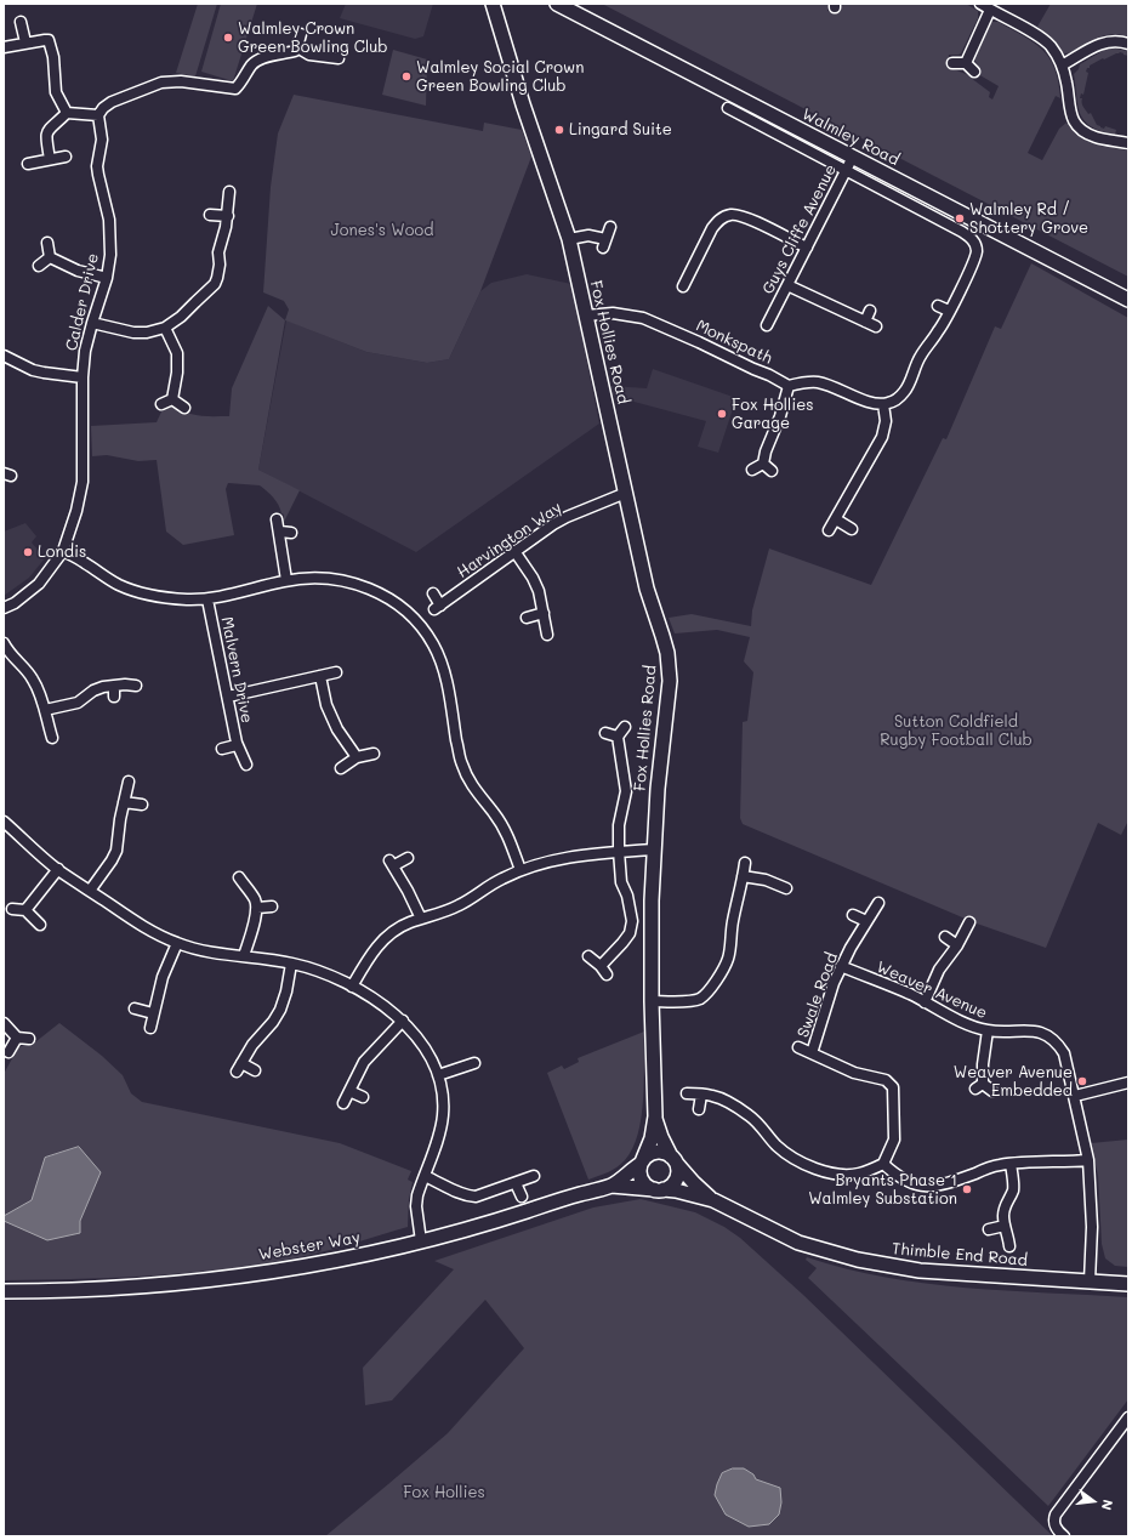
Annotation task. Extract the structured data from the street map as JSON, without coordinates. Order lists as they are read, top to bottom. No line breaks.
{"streets":{"street":["Walmley Road","Guys Cliffe Avenue","Calder Drive","Fox Hollies Road","Monkspath","Harvington Way","Malvern Drive","Weaver Avenue","Swale Road","Webster Way","Thimble End Road"]},"crossings":[["Walmley Road","Guys Cliffe Avenue"],["Fox Hollies Road","Monkspath"],["Fox Hollies Road","Harvington Way"],["Fox Hollies Road","Webster Way"],["Fox Hollies Road","Thimble End Road"],["Weaver Avenue","Swale Road"],["Weaver Avenue","Thimble End Road"],["Webster Way","Thimble End Road"]],"parks":["Jones's Wood","Sutton Coldfield Rugby Football Club","Fox Hollies"],"places":["Walmley Crown Green Bowling Club","Walmley Social Crown Green Bowling Club","Lingard Suite","Walmley Rd / Shottery Grove","Fox Hollies Garage","Londis","Weaver Avenue Embedded","Bryants Phase 1 Walmley Substation"],"north":"right"}
